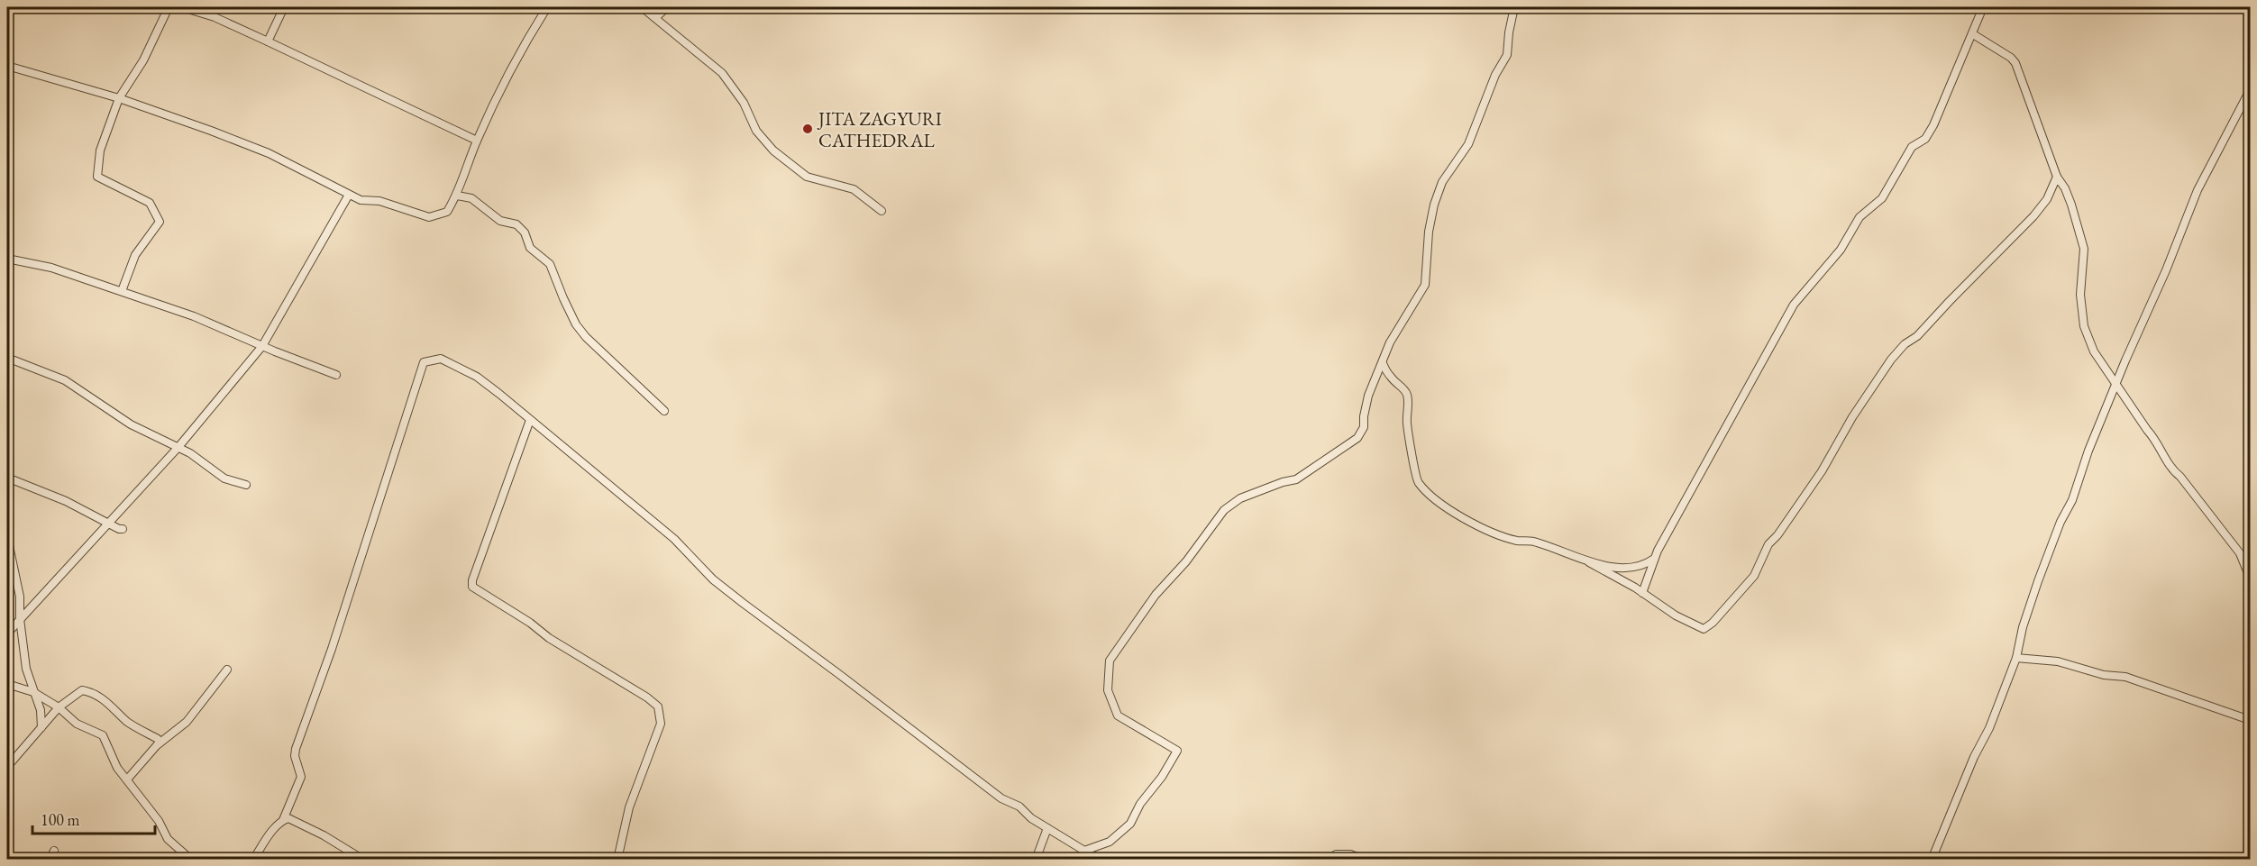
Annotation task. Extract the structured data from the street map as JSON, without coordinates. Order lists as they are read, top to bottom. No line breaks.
{"places":["JITA ZAGYURI CATHEDRAL"],"scale_bar":"100 m"}
